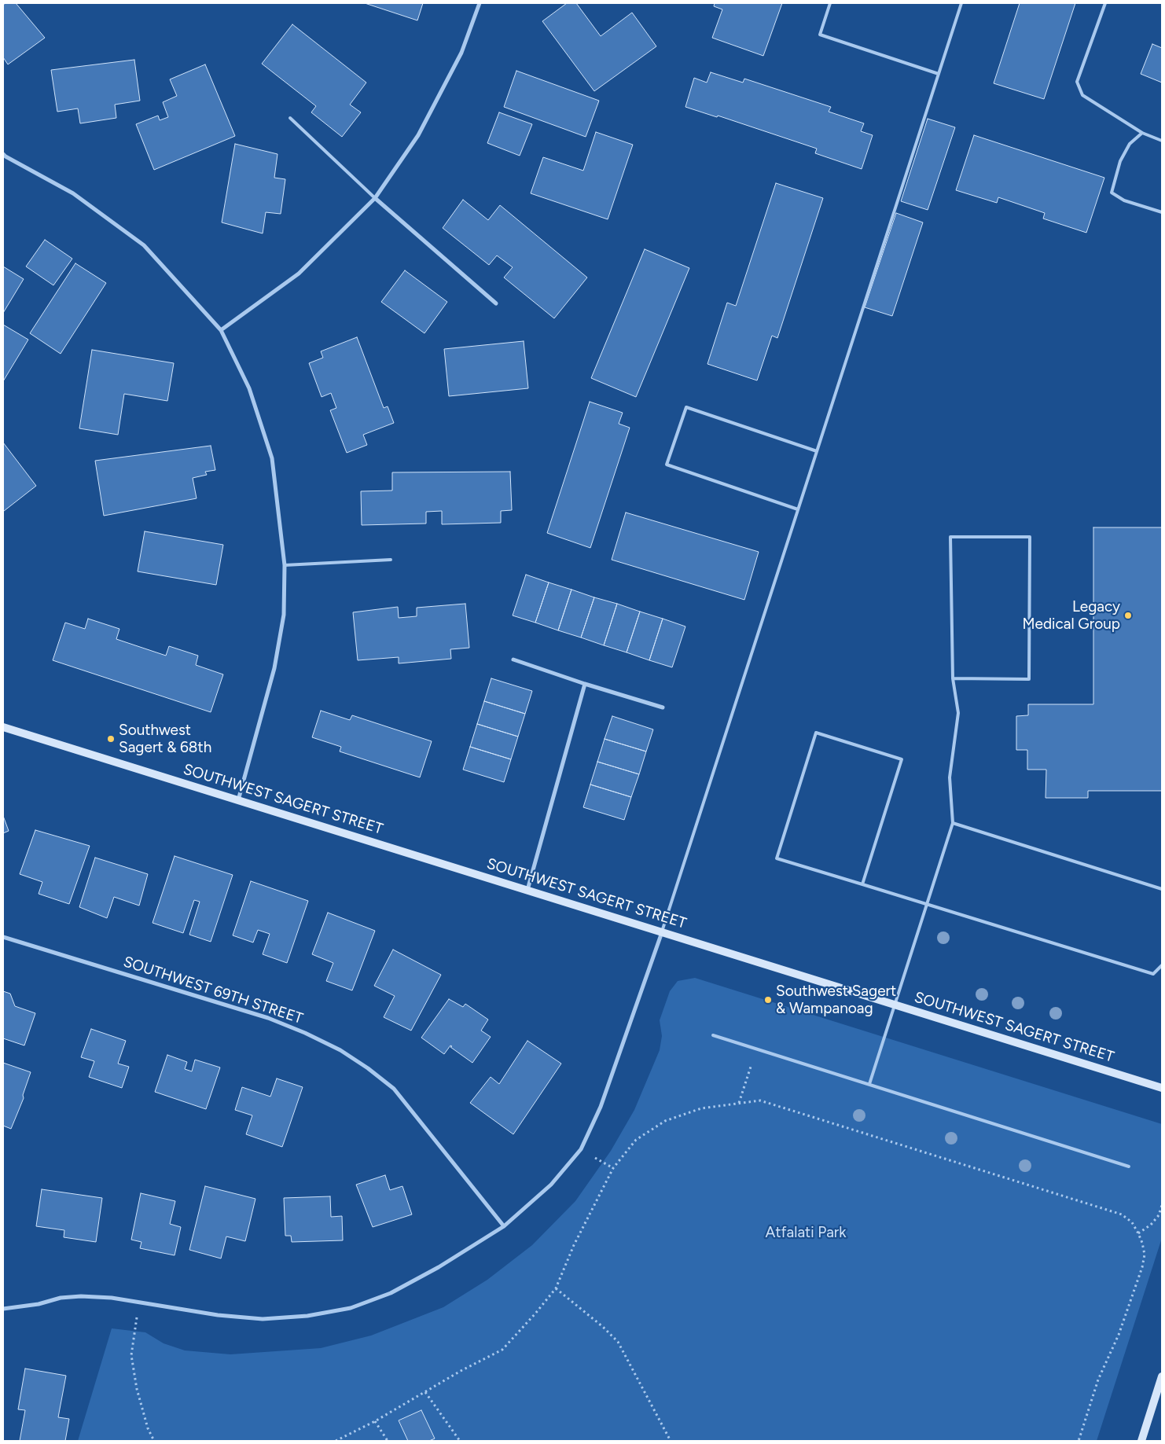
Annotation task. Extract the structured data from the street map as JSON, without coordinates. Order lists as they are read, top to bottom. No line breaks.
{"streets":{"main road":["SOUTHWEST SAGERT STREET"],"street":["SOUTHWEST 69TH STREET"]},"parks":["Atfalati Park"],"places":["Legacy Medical Group","Southwest Sagert & 68th","Southwest Sagert & Wampanoag"]}
